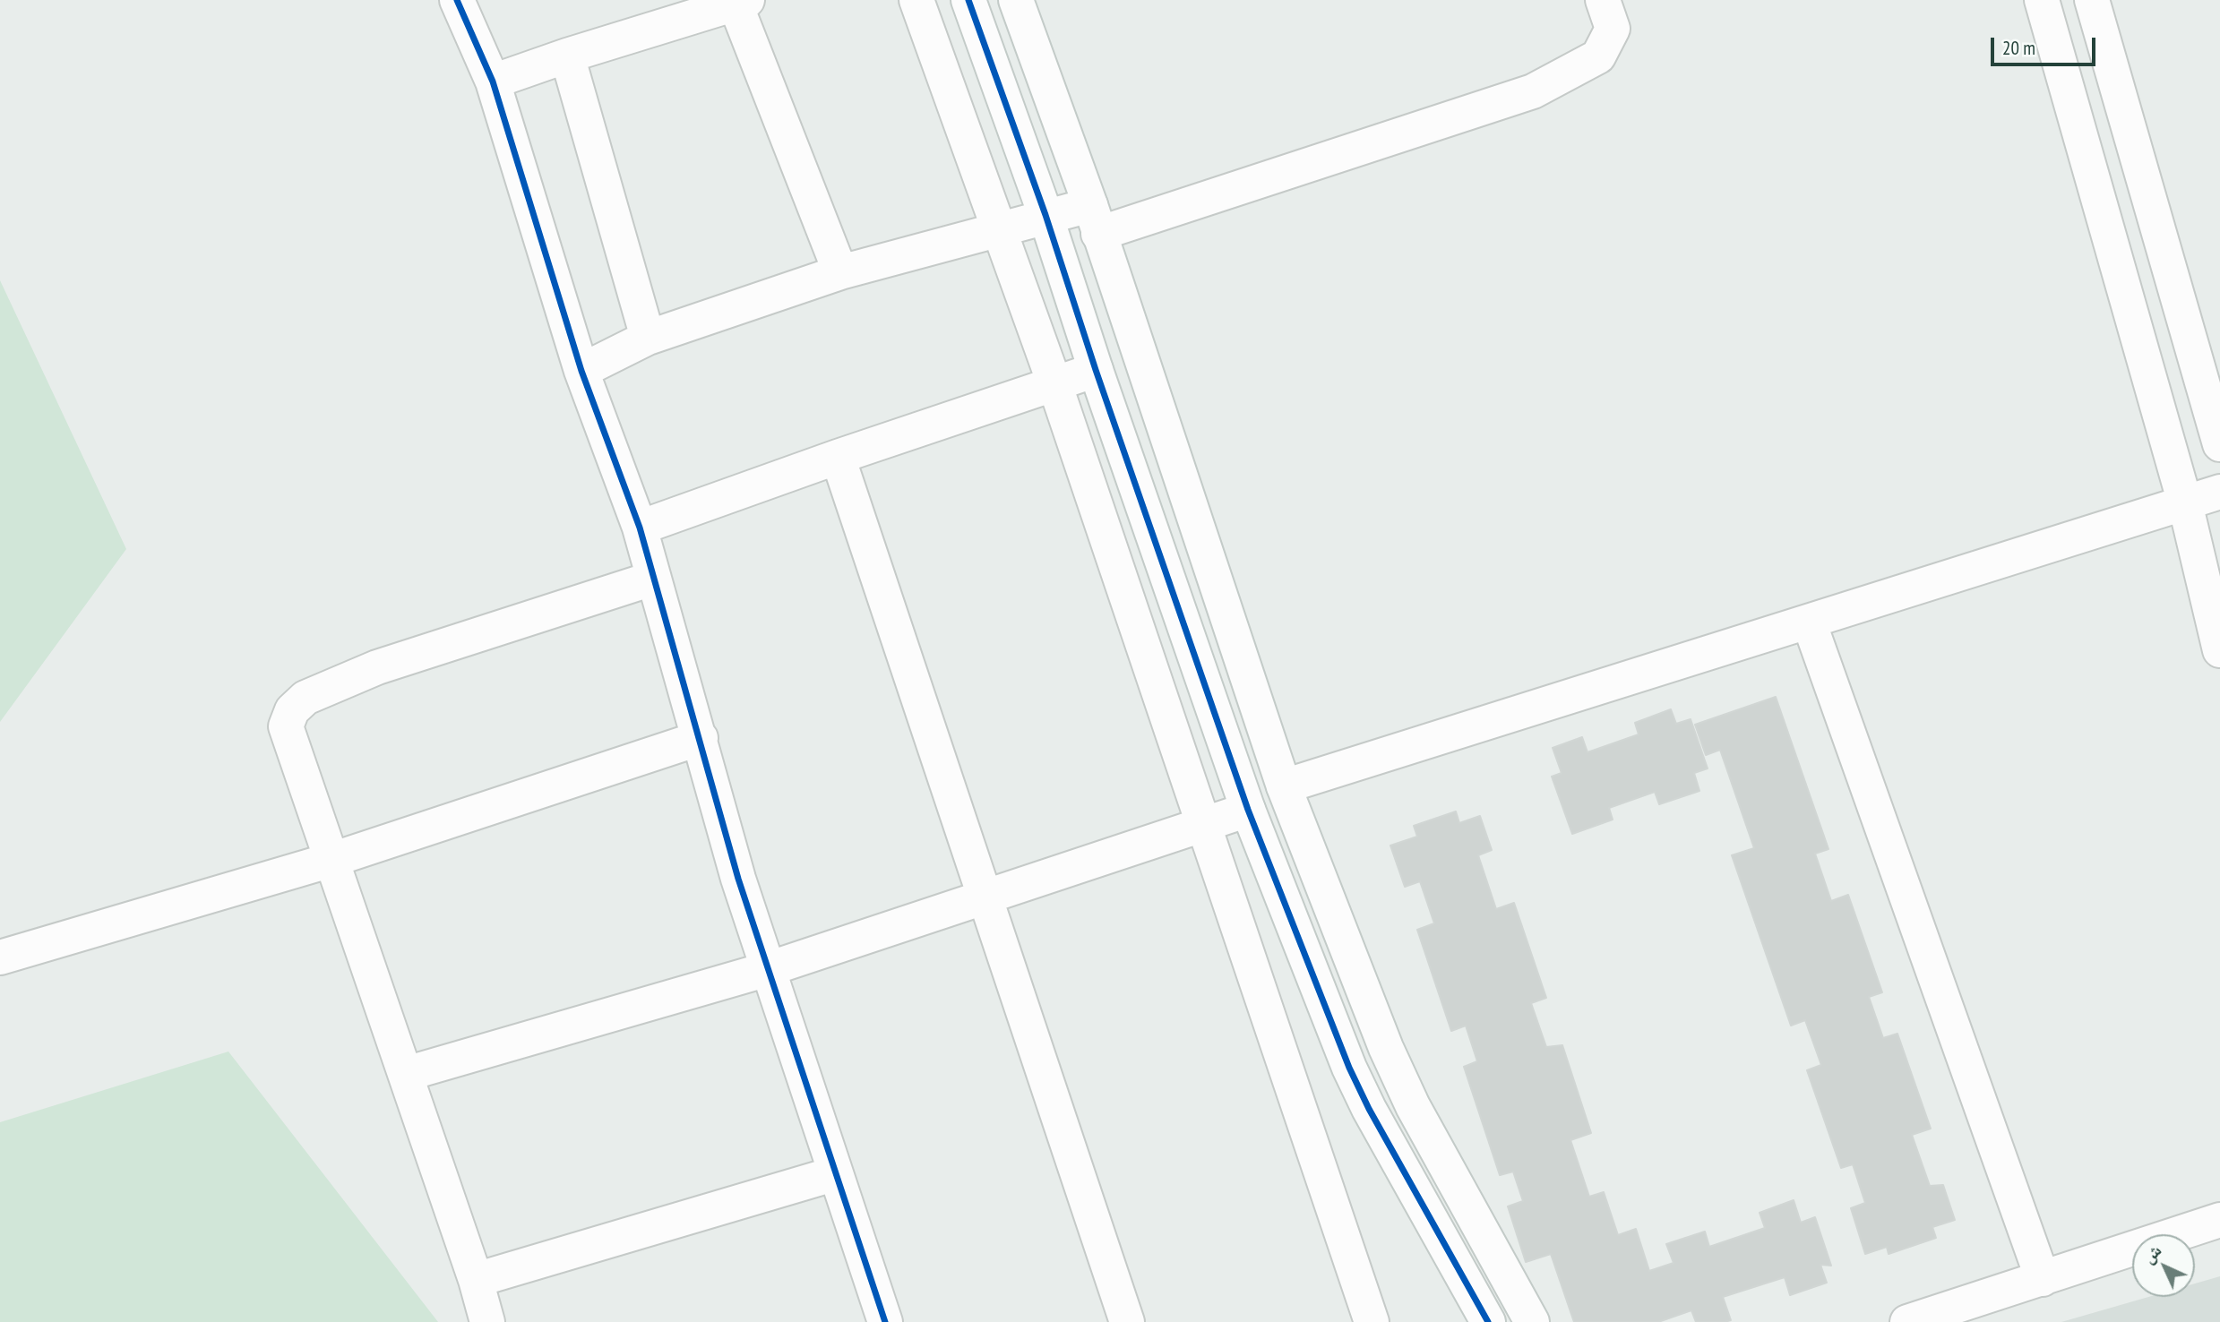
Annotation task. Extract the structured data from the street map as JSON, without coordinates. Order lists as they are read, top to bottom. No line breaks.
{"scale_bar":"20 m","north":"top left"}
